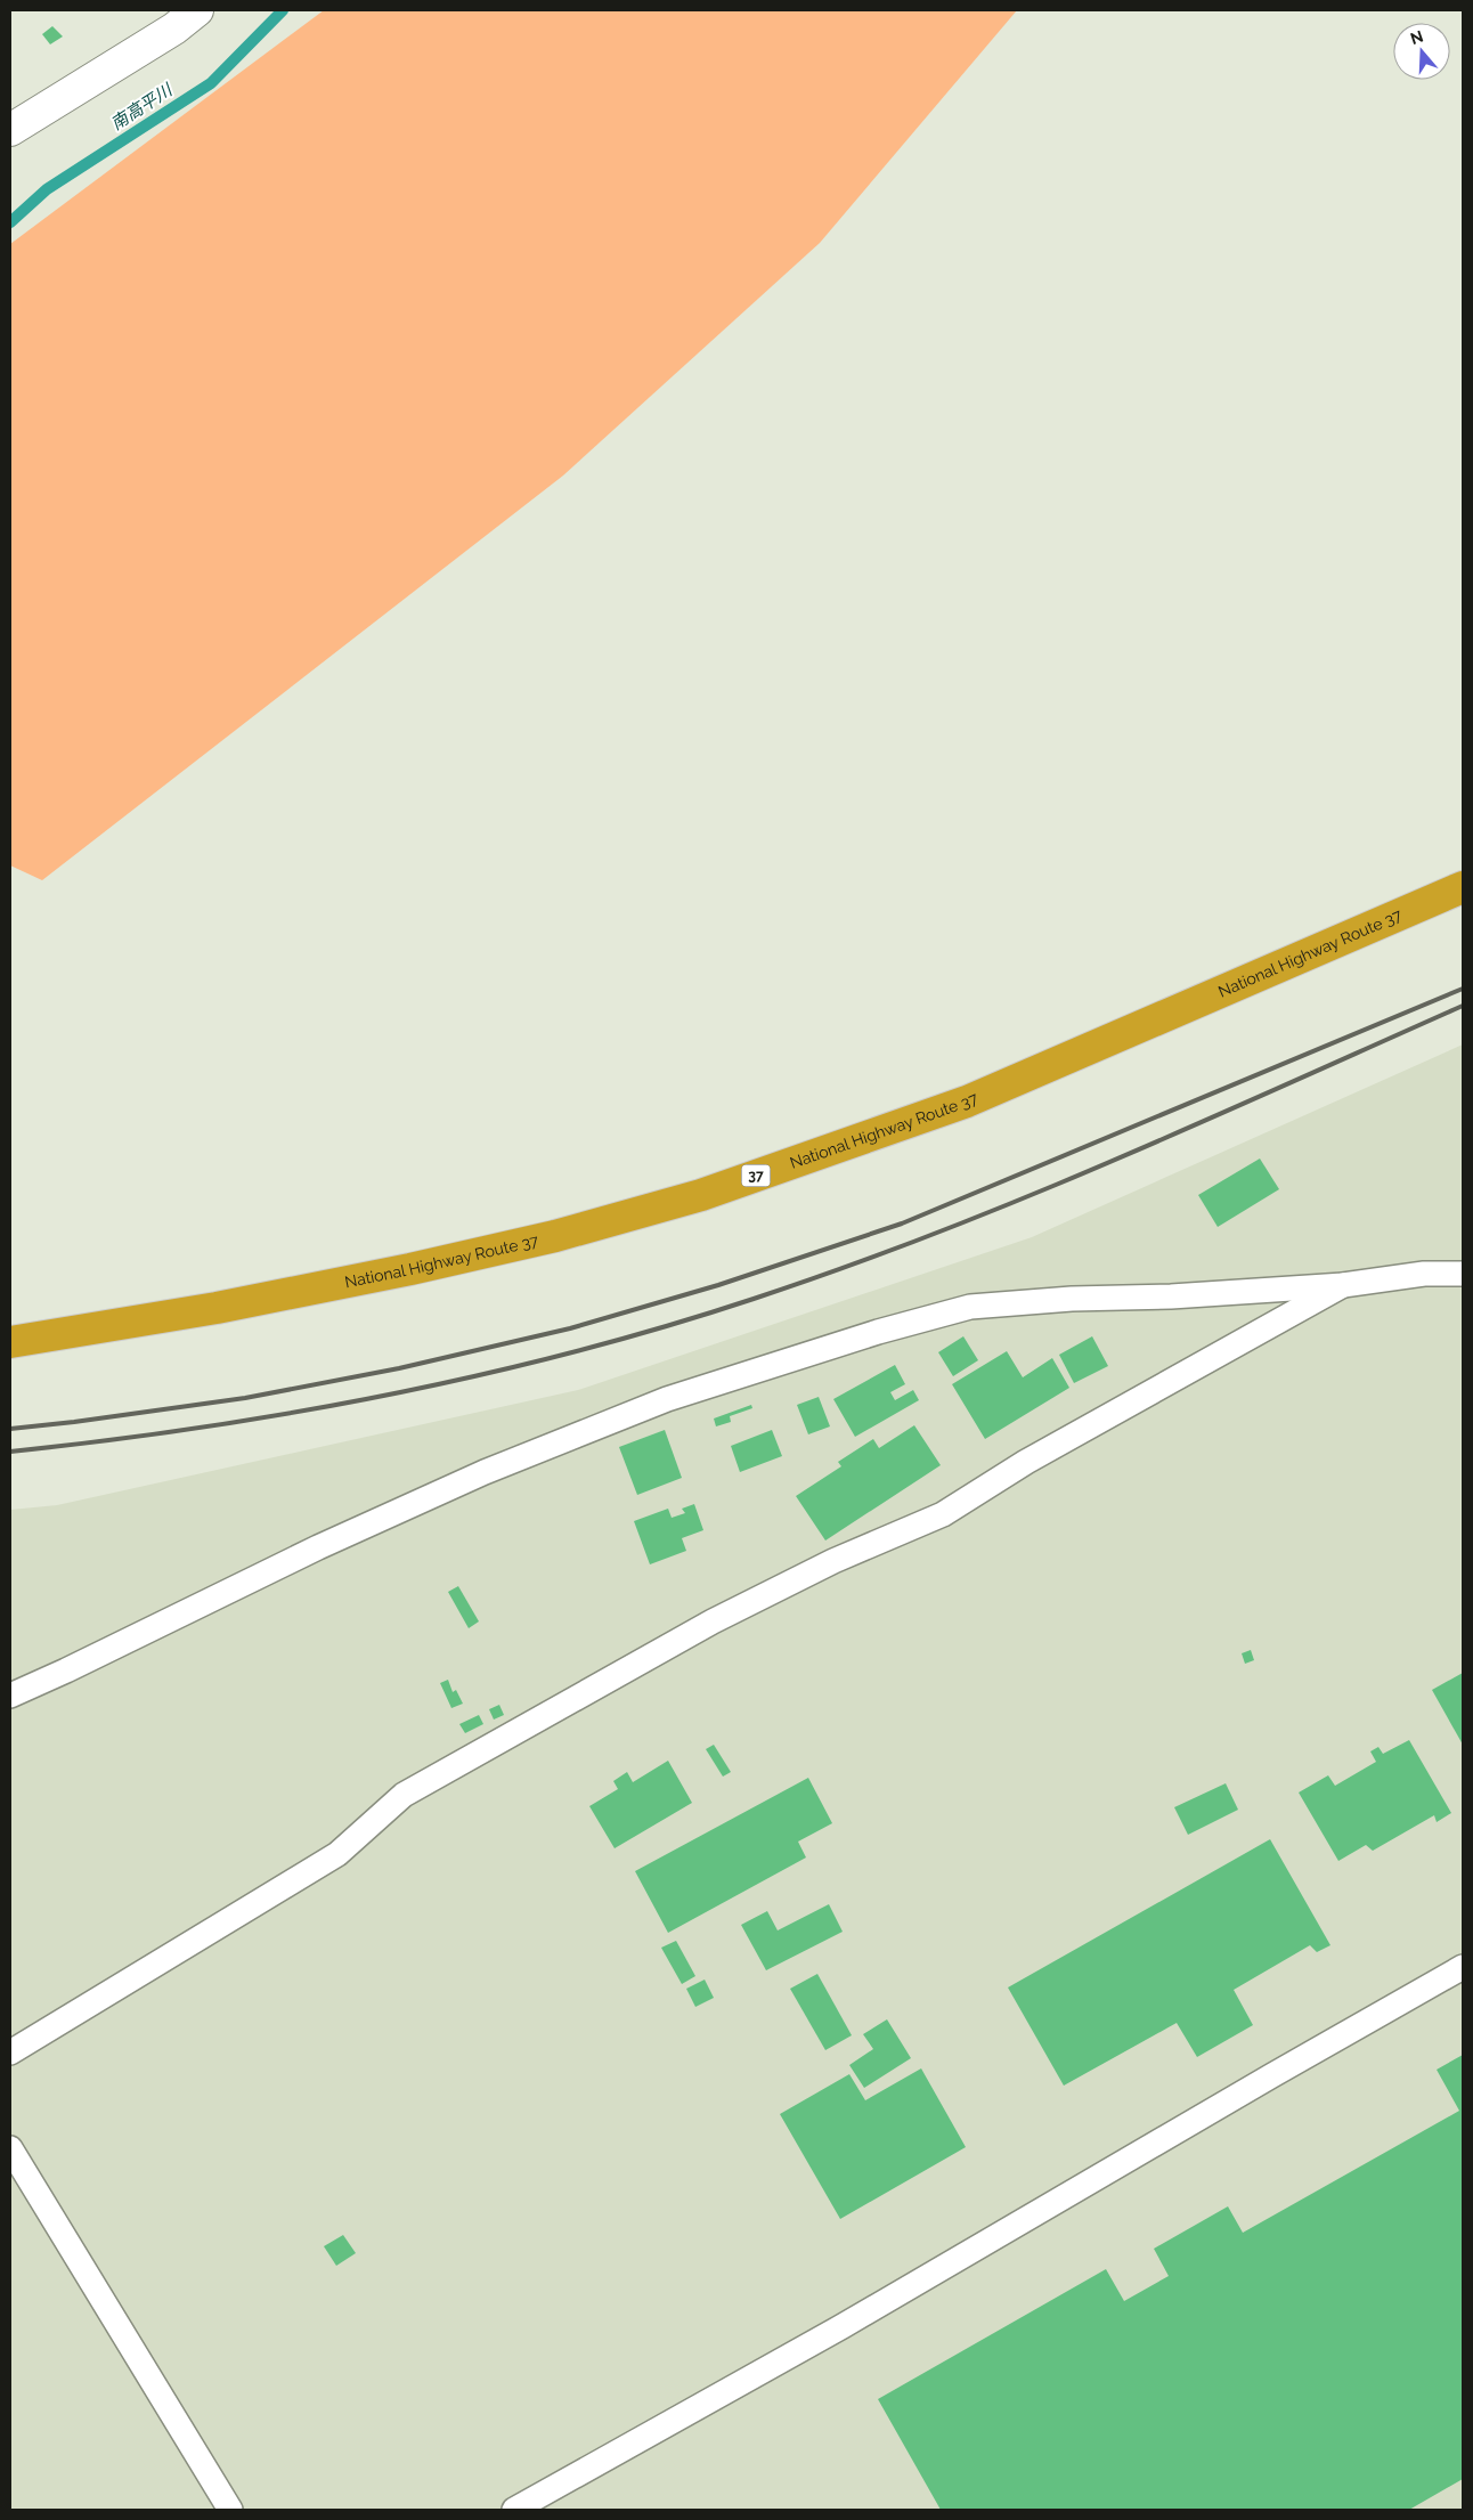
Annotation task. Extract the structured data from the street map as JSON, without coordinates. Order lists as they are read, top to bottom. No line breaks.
{"streets":{"highway":["National Highway Route 37","37"]},"water":["南高平川"],"north":"top"}
